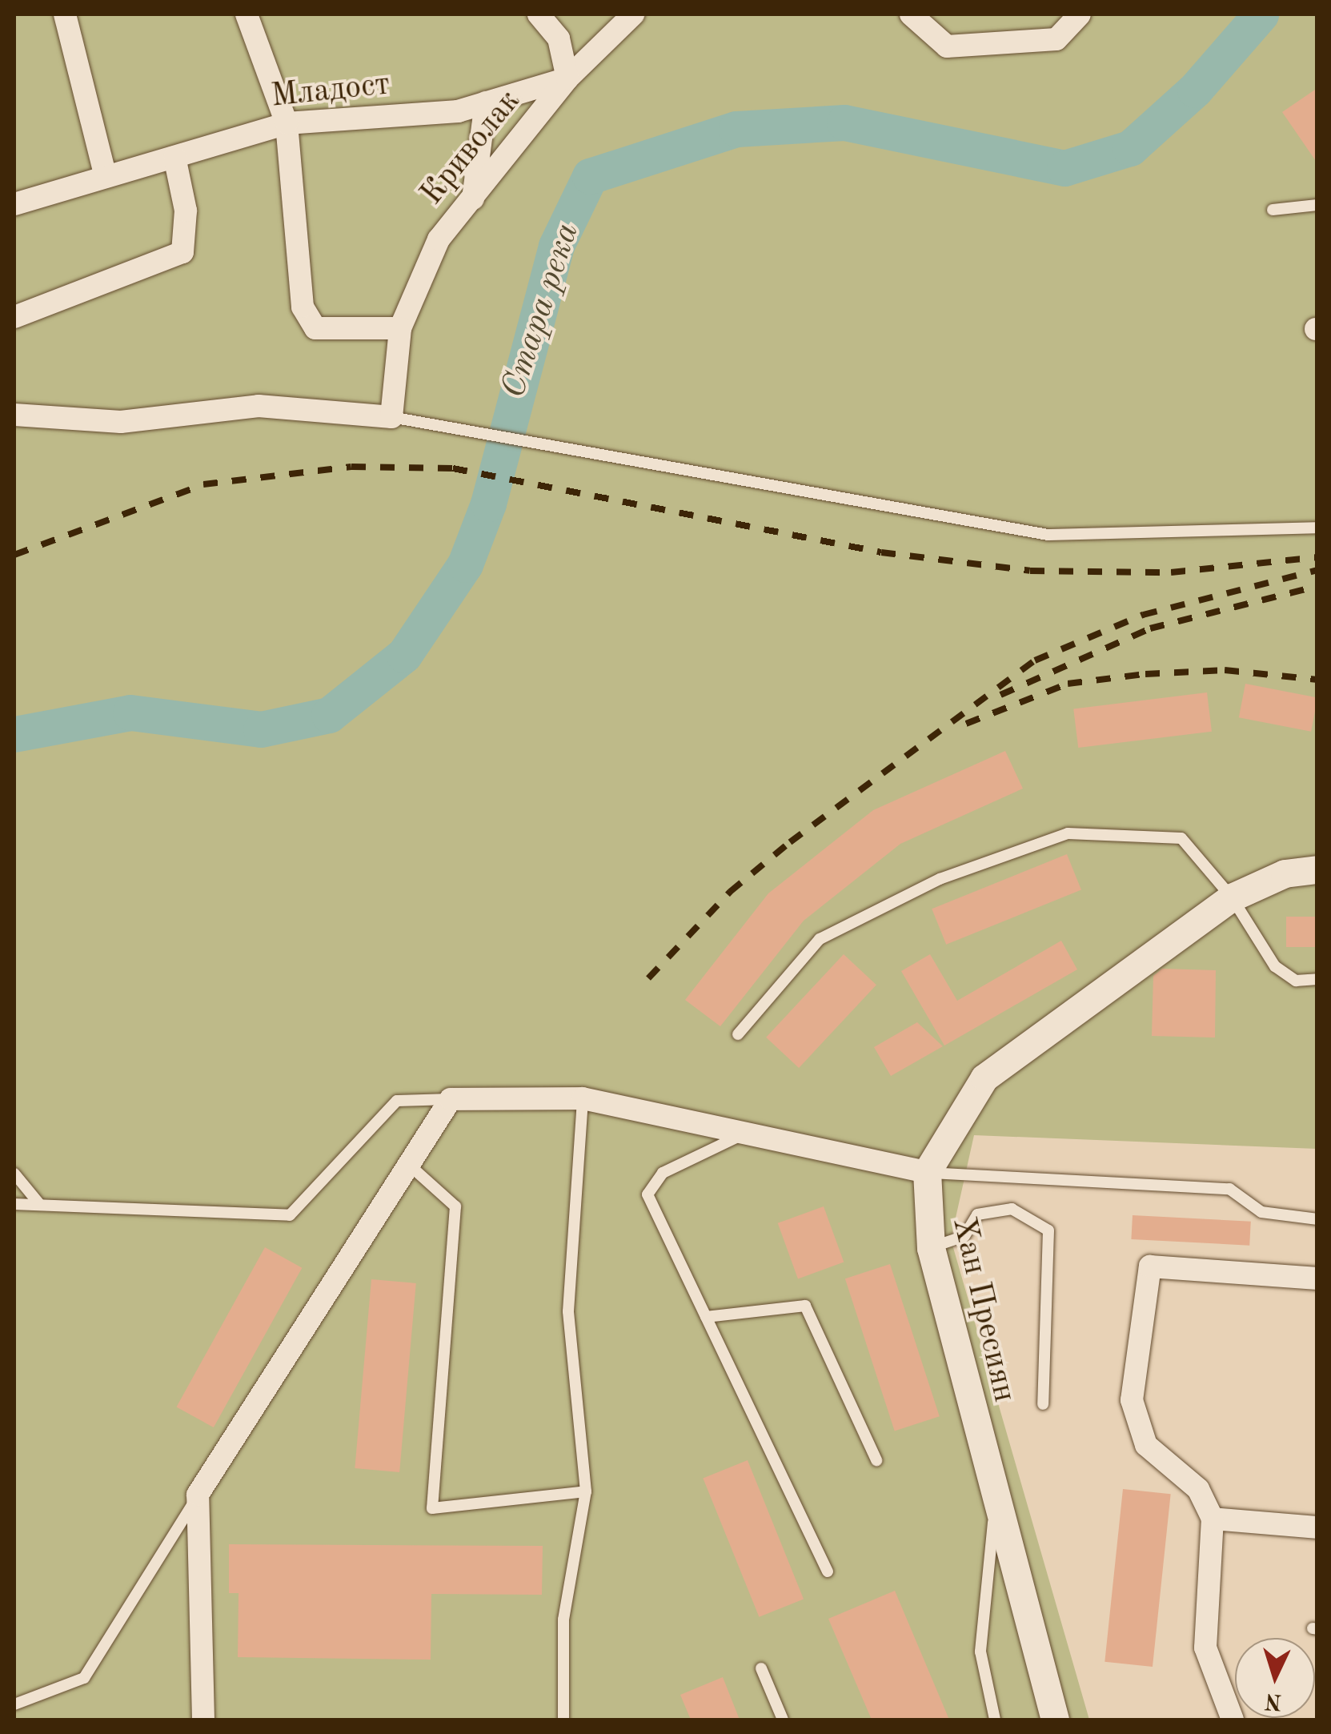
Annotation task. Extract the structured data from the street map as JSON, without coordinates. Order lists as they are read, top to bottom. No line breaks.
{"streets":{"street":["Младост","Криволак","Хан Пресиян"]},"crossings":[["Младост","Криволак"]],"water":["Стара река"],"north":"bottom"}
